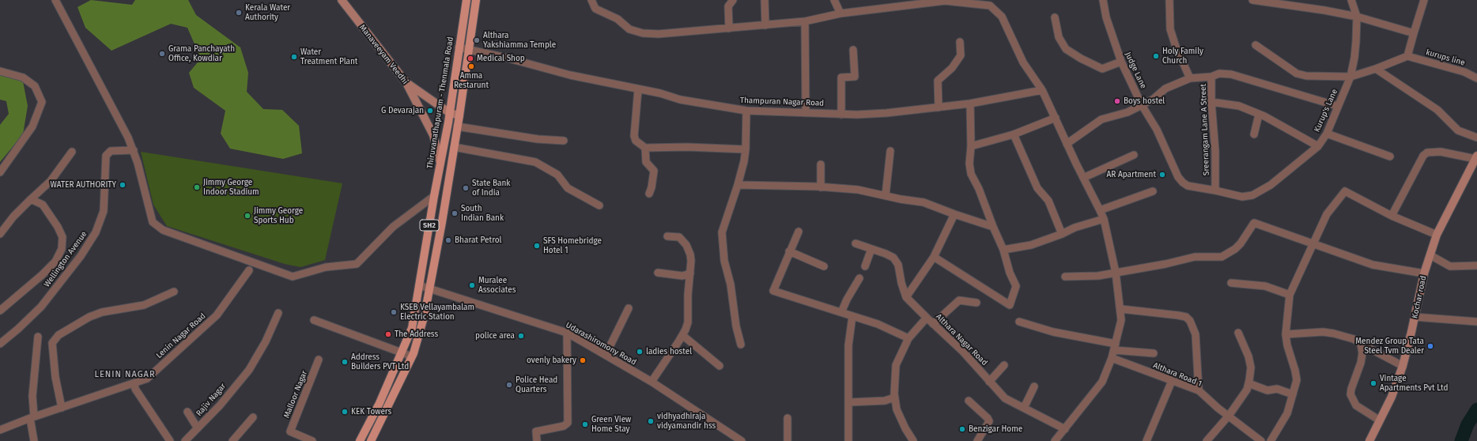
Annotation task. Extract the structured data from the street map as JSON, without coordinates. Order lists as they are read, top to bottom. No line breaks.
{"streets":{"main road":["Thiruvanathapuram - Thenmala Road","SH2"],"street":["Manaveeyam Veedhi","kurups line","Judge Lane","Thampuran Nagar Road","Kurup's Lane","Sreerangam Lane A Street","Wellington Avenue","Kochar road","Lenin Nagar Road","Althara Nagar Road","Udarashiromony Road","Althara Road 1","Malloor Nagar","Rajiv Nagar"]},"crossings":[["Manaveeyam Veedhi","Thiruvanathapuram - Thenmala Road"],["Judge Lane","Kurup's Lane"],["Thampuran Nagar Road","Thiruvanathapuram - Thenmala Road"],["Thiruvanathapuram - Thenmala Road","Udarashiromony Road"],["Kurup's Lane","Sreerangam Lane A Street"]],"districts":["LENIN NAGAR"],"places":["Kerala Water Authority","Althara Yakshiamma Temple","Grama Panchayath Office, Kowdiar","Holy Family Church","Water Treatment Plant","Medical Shop","Amma Restarunt","Boys hostel","G Devarajan","AR Apartment","WATER AUTHORITY","Jimmy George Indoor Stadium","State Bank of India","South Indian Bank","Jimmy George Sports Hub","Bharat Petrol","SFS Homebridge Hotel 1","Muralee Associates","KSEB Vellayambalam Electric Station","The Address","police area","Mendez Group Tata Steel Tvm Dealer","ladies hostel","ovenly bakery","Address Builders PVT Ltd","Vintage Apartments Pvt Ltd","Police Head Quarters","KEK Towers","vidhyadhiraja vidyamandir hss","Green View Home Stay","Benzigar Home"]}
